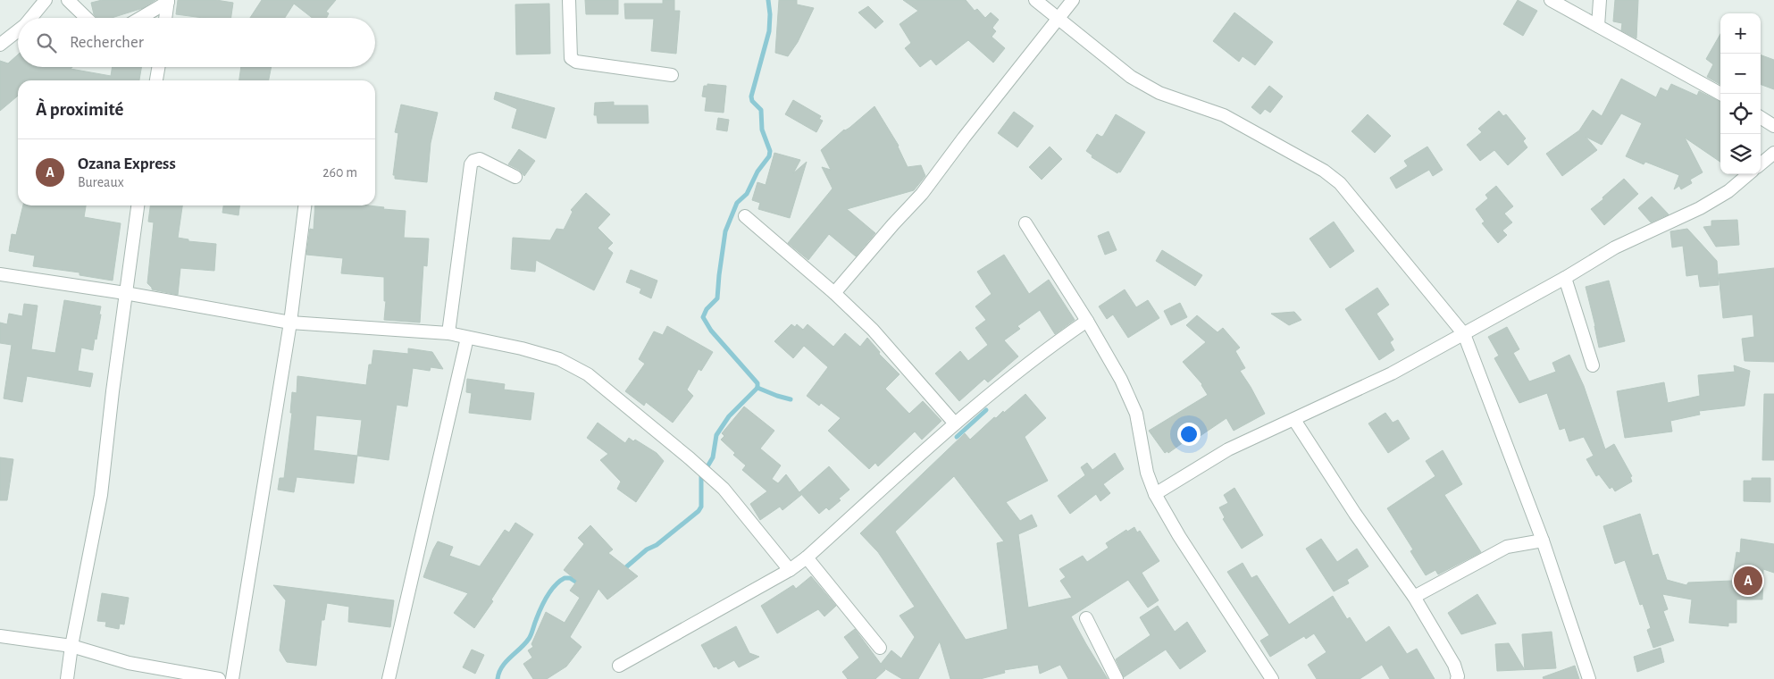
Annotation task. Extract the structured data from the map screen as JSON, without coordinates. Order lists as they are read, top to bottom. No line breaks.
{"page":{"map_buttons":["+","−"],"search":"Rechercher","heading":"À proximité","list":[{"mark":"A","name":"Ozana Express","note":"Bureaux","value":"260 m"}],"pins":"A"}}
